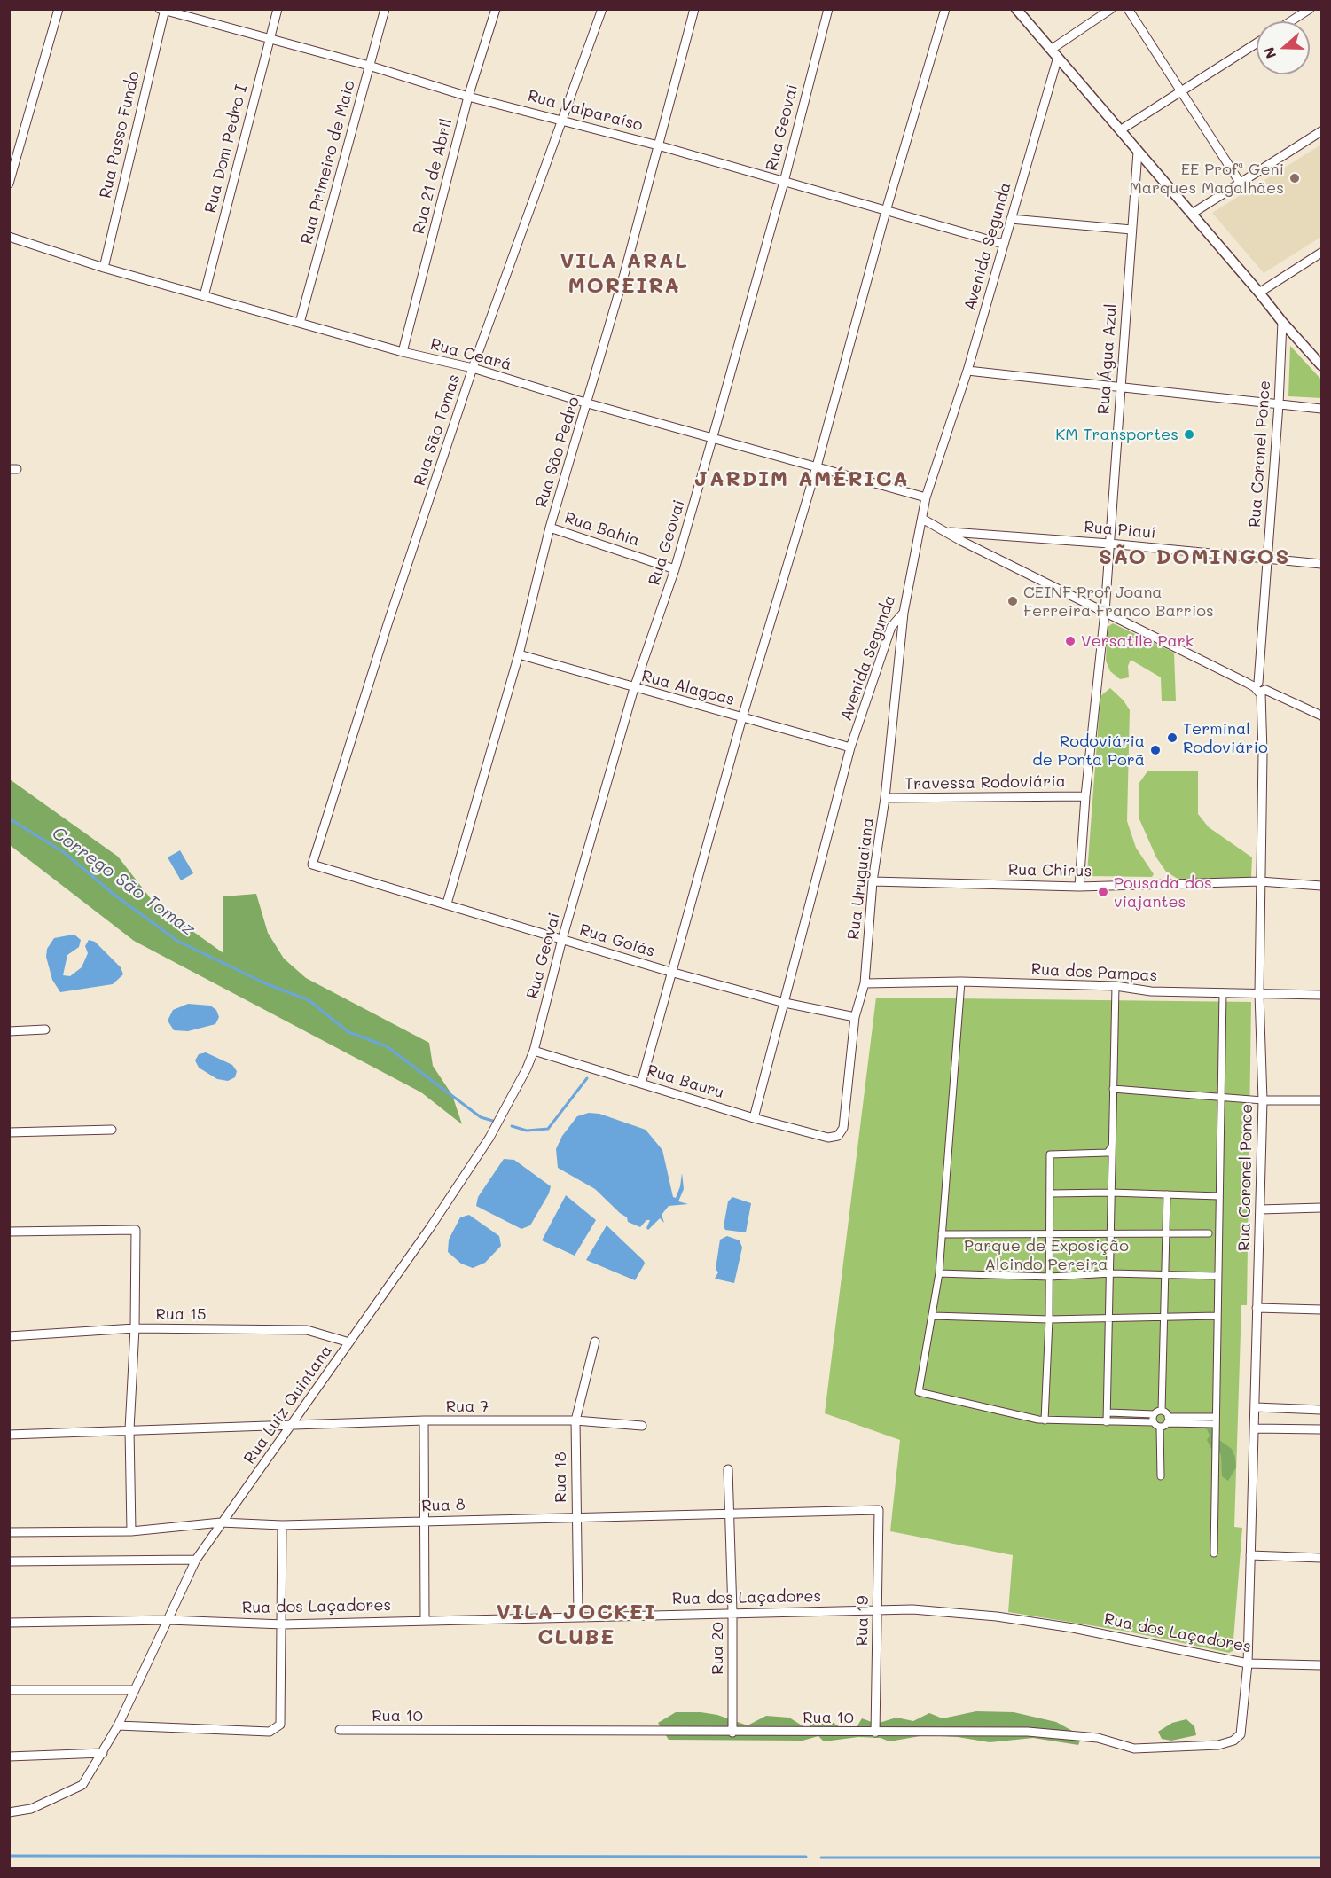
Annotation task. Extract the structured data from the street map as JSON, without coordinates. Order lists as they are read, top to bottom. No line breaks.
{"streets":{"street":["Rua Valparaíso","Rua Geovai","Rua Passo Fundo","Rua Dom Pedro I","Rua Primeiro de Maio","Rua 21 de Abril","Avenida Segunda","Rua Ceará","Rua Água Azul","Rua São Tomas","Rua São Pedro","Rua Coronel Ponce","Rua Bahia","Rua Piauí","Rua Alagoas","Travessa Rodoviária","Rua Chirus","Rua Uruguaiana","Rua Goiás","Rua dos Pampas","Rua Bauru","Rua 15","Rua Luiz Quintana","Rua 7","Rua 18","Rua 8","Rua dos Laçadores","Rua 19","Rua 20","Rua 10"]},"crossings":[["Rua Valparaíso","Rua Geovai"],["Rua Valparaíso","Rua Passo Fundo"],["Rua Valparaíso","Rua Dom Pedro I"],["Rua Valparaíso","Rua Primeiro de Maio"],["Rua Valparaíso","Rua 21 de Abril"],["Rua Valparaíso","Avenida Segunda"],["Rua Valparaíso","Rua São Tomas"],["Rua Valparaíso","Rua São Pedro"],["Rua Geovai","Rua Ceará"],["Rua Geovai","Rua Bahia"],["Rua Geovai","Rua Alagoas"],["Rua Geovai","Rua Goiás"],["Rua Geovai","Rua Bauru"],["Rua Geovai","Rua Luiz Quintana"],["Rua Passo Fundo","Rua Ceará"],["Rua Dom Pedro I","Rua Ceará"],["Rua Primeiro de Maio","Rua Ceará"],["Rua 21 de Abril","Rua Ceará"],["Avenida Segunda","Rua Ceará"],["Avenida Segunda","Rua Alagoas"],["Avenida Segunda","Rua Uruguaiana"],["Avenida Segunda","Rua Goiás"],["Avenida Segunda","Rua Bauru"],["Rua Ceará","Rua São Tomas"],["Rua Ceará","Rua São Pedro"],["Rua Água Azul","Rua Piauí"],["Rua Água Azul","Travessa Rodoviária"],["Rua Água Azul","Rua Chirus"],["Rua São Tomas","Rua Goiás"],["Rua São Pedro","Rua Bahia"],["Rua São Pedro","Rua Alagoas"],["Rua São Pedro","Rua Goiás"],["Rua Coronel Ponce","Rua Piauí"],["Rua Coronel Ponce","Rua Chirus"],["Rua Coronel Ponce","Rua dos Pampas"],["Rua Coronel Ponce","Rua dos Laçadores"],["Rua Coronel Ponce","Rua 10"],["Travessa Rodoviária","Rua Uruguaiana"],["Rua Chirus","Rua Uruguaiana"],["Rua Uruguaiana","Rua Goiás"],["Rua Uruguaiana","Rua dos Pampas"],["Rua Uruguaiana","Rua Bauru"],["Rua Bauru","Rua Luiz Quintana"],["Rua 15","Rua Luiz Quintana"],["Rua Luiz Quintana","Rua 7"],["Rua Luiz Quintana","Rua 8"],["Rua Luiz Quintana","Rua dos Laçadores"],["Rua 7","Rua 18"],["Rua 18","Rua 8"],["Rua 18","Rua dos Laçadores"],["Rua 8","Rua 19"],["Rua 8","Rua 20"],["Rua dos Laçadores","Rua 19"],["Rua dos Laçadores","Rua 20"],["Rua dos Laçadores","Rua 10"],["Rua 19","Rua 10"],["Rua 20","Rua 10"]],"districts":["VILA ARAL MOREIRA","JARDIM AMÉRICA","SÃO DOMINGOS","VILA JOCKEI CLUBE"],"water":["Corrego São Tomaz"],"parks":["Parque de Exposição Alcindo Pereira"],"places":["EE Profª Geni Marques Magalhães","KM Transportes","CEINF Prof Joana Ferreira Franco Barrios","Versatile Park","Terminal Rodoviário","Rodoviária de Ponta Porã","Pousada dos viajantes"],"north":"left"}
